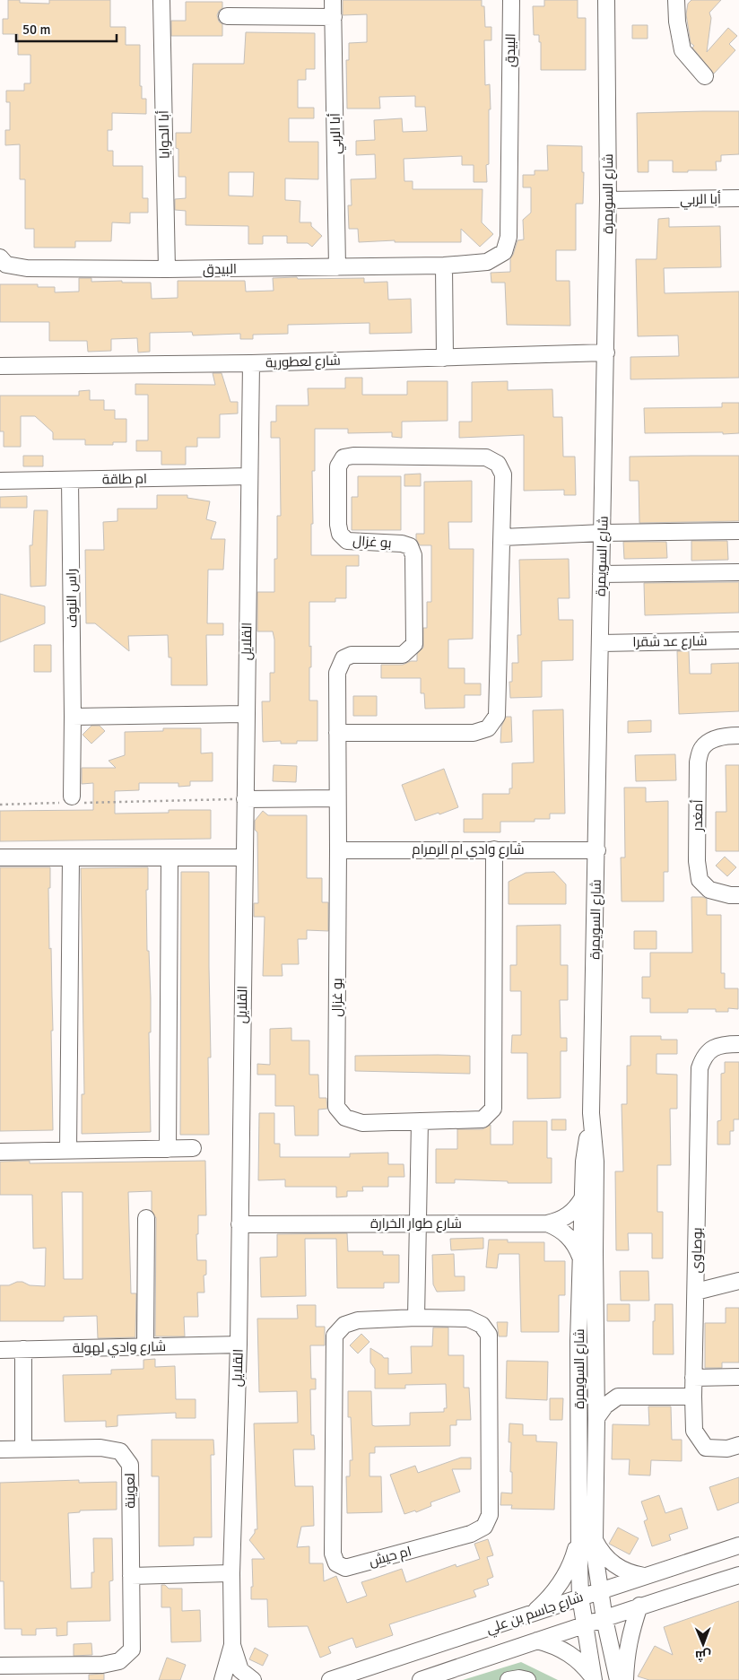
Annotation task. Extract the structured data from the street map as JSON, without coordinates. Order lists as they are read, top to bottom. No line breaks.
{"streets":{"street":["البيدق","أبا الربي","أبا الحوايا","شارع السويمرة","شارع لعطورية","ام طاقة","بو غزال","راس النوف","القلايل","شارع عد شقرا","أمغدر","شارع وادي ام الرمرام","شارع طوار الخرارة","بوصاوى","شارع وادي لهولة","لعوينة","ام حيش","شارع جاسم بن علي"]},"crossings":[["البيدق","أبا الربي"],["البيدق","أبا الحوايا"],["أبا الربي","شارع السويمرة"],["شارع السويمرة","شارع لعطورية"],["شارع السويمرة","شارع عد شقرا"],["شارع السويمرة","شارع وادي ام الرمرام"],["شارع السويمرة","شارع طوار الخرارة"],["شارع السويمرة","شارع جاسم بن علي"],["شارع لعطورية","القلايل"],["ام طاقة","راس النوف"],["ام طاقة","القلايل"],["بو غزال","شارع وادي ام الرمرام"],["القلايل","شارع طوار الخرارة"],["القلايل","شارع وادي لهولة"]],"scale_bar":"50 m","north":"bottom"}
